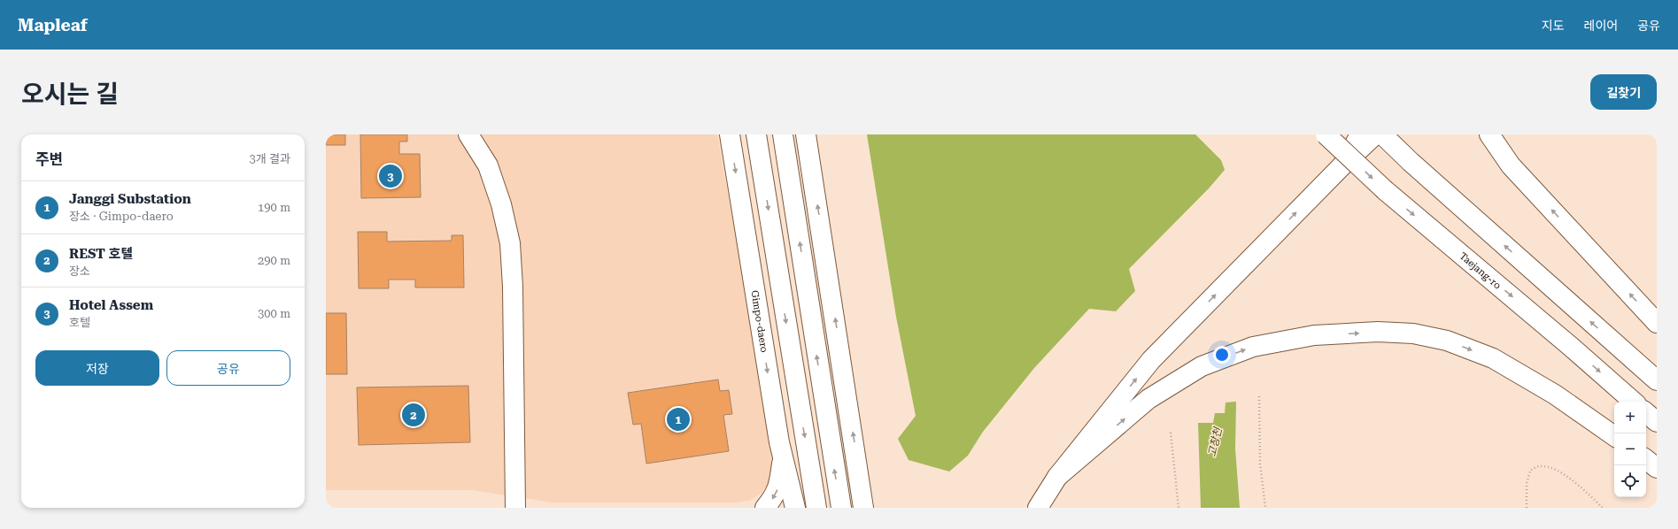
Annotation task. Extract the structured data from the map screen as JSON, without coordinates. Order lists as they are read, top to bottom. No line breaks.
{"streets":{"main road":["Taejang-ro","Gimpo-daero"]},"water":["고창천"],"page":{"header":"Mapleaf","nav":["지도","레이어","공유"],"title":"오시는 길","buttons":["길찾기",["저장","공유"]],"heading":["주변","3개 결과"],"pins":["3","2","1"],"list":[{"mark":"1","name":"Janggi Substation","note":"장소 · Gimpo-daero","value":"190 m"},{"mark":"2","name":"REST 호텔","note":"장소","value":"290 m"},{"mark":"3","name":"Hotel Assem","note":"호텔","value":"300 m"}],"map_buttons":["+","−"]}}
